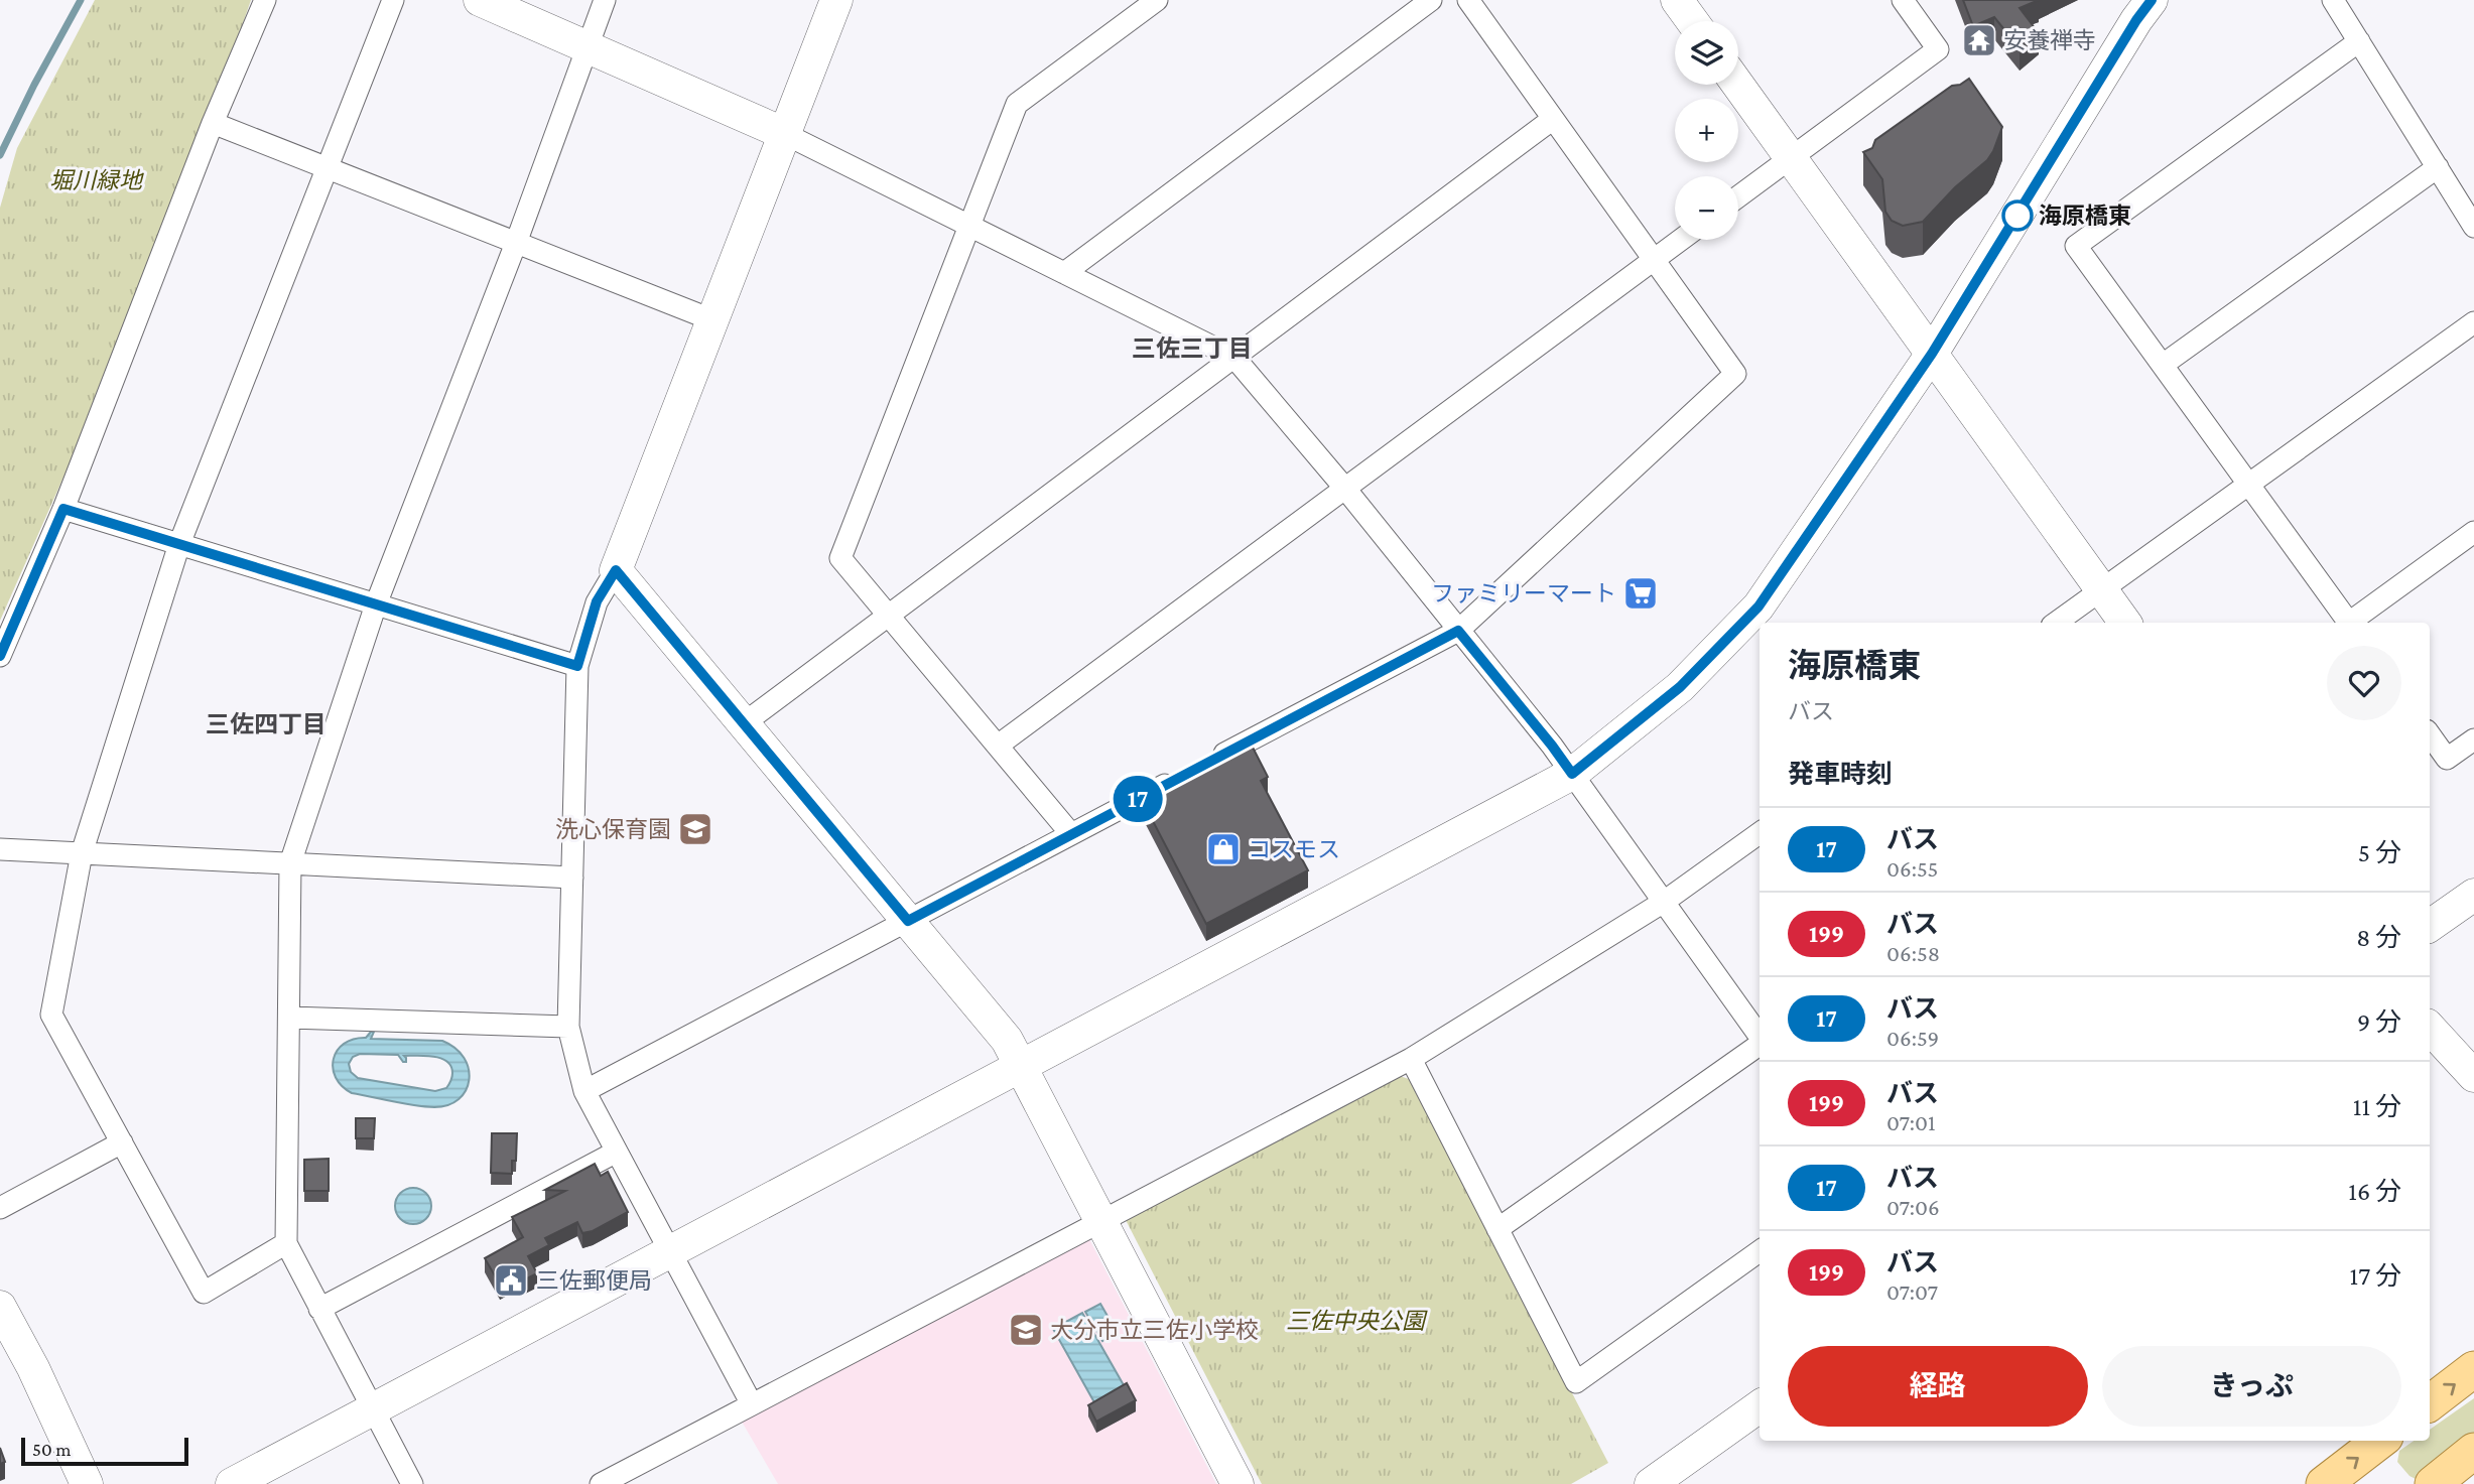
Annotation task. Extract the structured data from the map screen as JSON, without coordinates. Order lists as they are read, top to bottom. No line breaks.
{"districts":["三佐三丁目","三佐四丁目"],"parks":["堀川緑地","三佐中央公園"],"places":{"temple":["安養禅寺"],"other":["海原橋東"],"supermarket":["ファミリーマート"],"school or university":["洗心保育園","大分市立三佐小学校"],"shop":["コスモス"],"public building":["三佐郵便局"]},"lines":["bus line 17"],"scale_bar":"50 m","page":{"on_map":"17","map_buttons":["+","−"],"heading":[["海原橋東","バス"],"発車時刻"],"list":[{"mark":"17","name":"バス","note":"06:55","value":"5 分"},{"mark":"199","name":"バス","note":"06:58","value":"8 分"},{"mark":"17","name":"バス","note":"06:59","value":"9 分"},{"mark":"199","name":"バス","note":"07:01","value":"11 分"},{"mark":"17","name":"バス","note":"07:06","value":"16 分"},{"mark":"199","name":"バス","note":"07:07","value":"17 分"}],"buttons":["経路","きっぷ"],"scale":"50 m"}}
